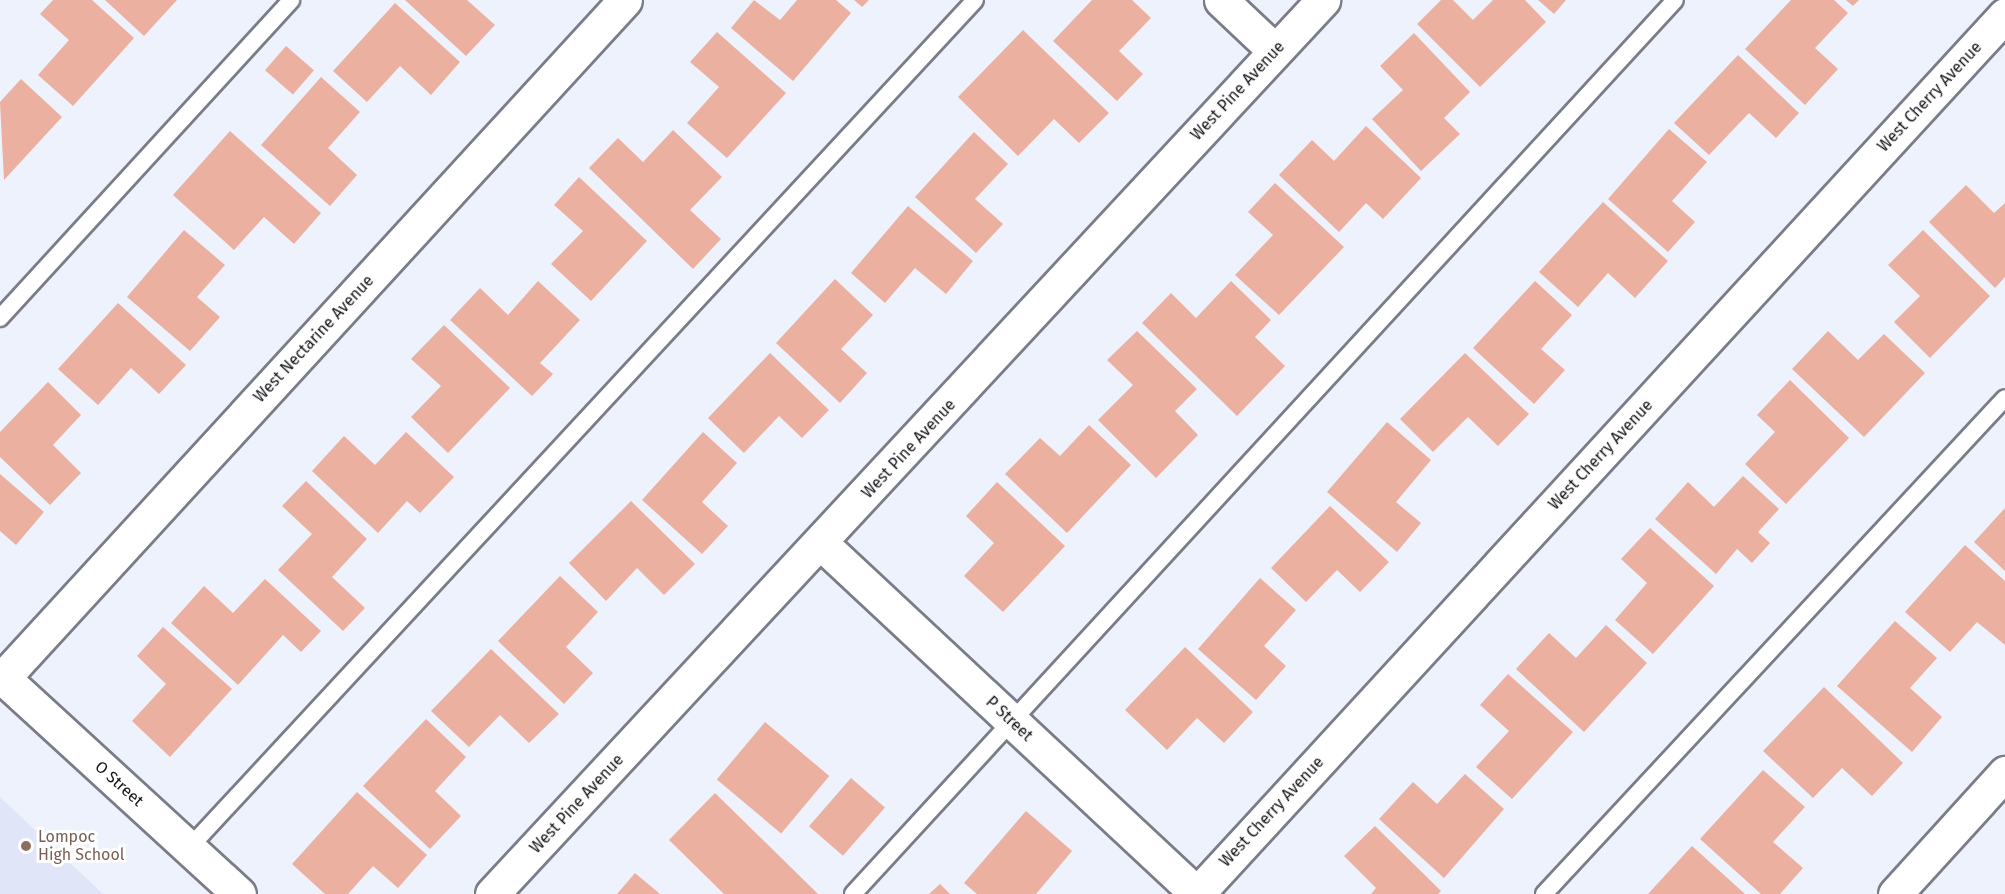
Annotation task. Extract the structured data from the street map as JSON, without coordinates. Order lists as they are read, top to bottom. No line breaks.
{"streets":{"street":["West Pine Avenue","West Cherry Avenue","West Nectarine Avenue","P Street","O Street"]},"crossings":[["West Pine Avenue","P Street"],["West Cherry Avenue","P Street"],["West Nectarine Avenue","O Street"]],"places":["Lompoc High School"]}
